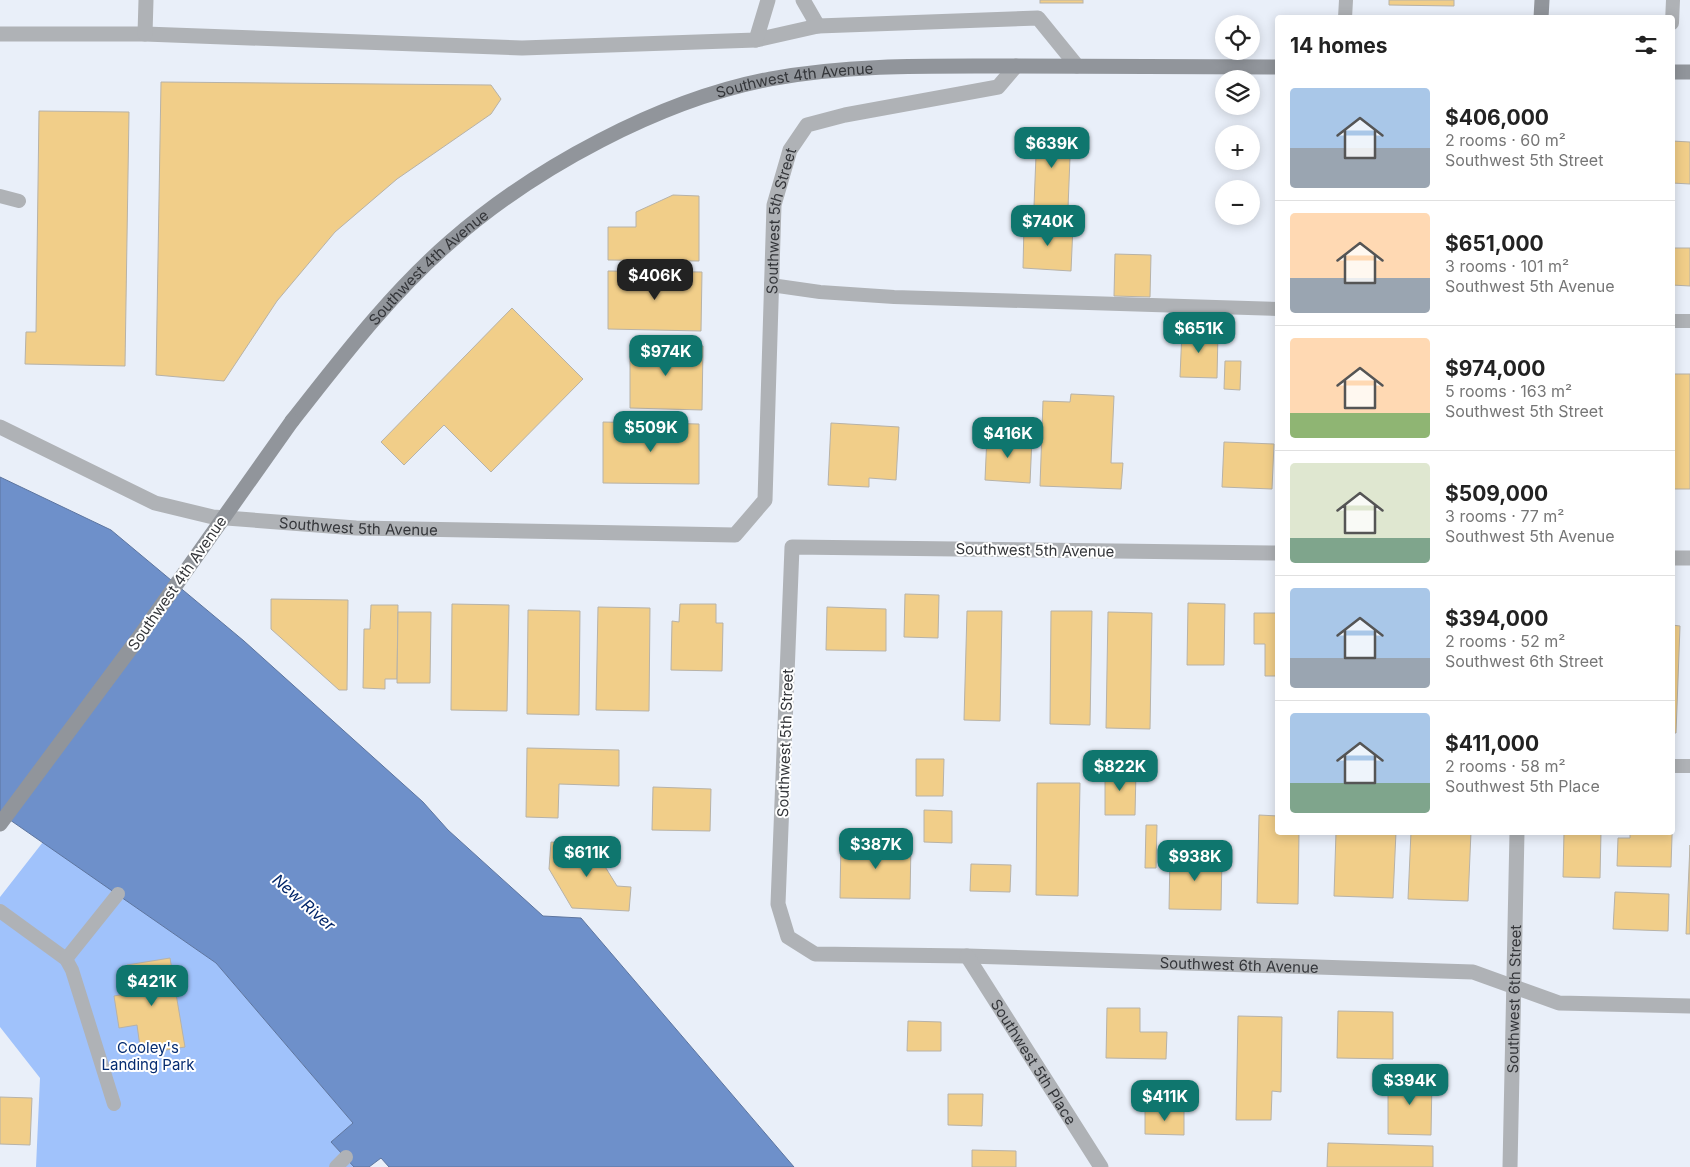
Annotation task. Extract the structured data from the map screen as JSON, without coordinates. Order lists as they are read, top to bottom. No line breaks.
{"streets":{"main road":["Southwest 4th Avenue"],"street":["Southwest 5th Street","Southwest 5th Avenue","Southwest 6th Avenue","Southwest 6th Street","Southwest 5th Place"]},"crossings":[["Southwest 4th Avenue","Southwest 5th Street"],["Southwest 5th Street","Southwest 5th Avenue"],["Southwest 5th Street","Southwest 6th Avenue"],["Southwest 6th Avenue","Southwest 6th Street"],["Southwest 6th Avenue","Southwest 5th Place"]],"water":["New River"],"parks":["Cooley's Landing Park"],"page":{"map_buttons":["+","−"],"heading":"14 homes","list":[{"name":"$406,000","note":"2 rooms · 60 m² · Southwest 5th Street"},{"name":"$651,000","note":"3 rooms · 101 m² · Southwest 5th Avenue"},{"name":"$974,000","note":"5 rooms · 163 m² · Southwest 5th Street"},{"name":"$509,000","note":"3 rooms · 77 m² · Southwest 5th Avenue"},{"name":"$394,000","note":"2 rooms · 52 m² · Southwest 6th Street"},{"name":"$411,000","note":"2 rooms · 58 m² · Southwest 5th Place"}],"price":["$639K","$740K","$406K","$651K","$974K","$509K","$416K","$822K","$387K","$611K","$938K","$421K","$394K","$411K"]}}
